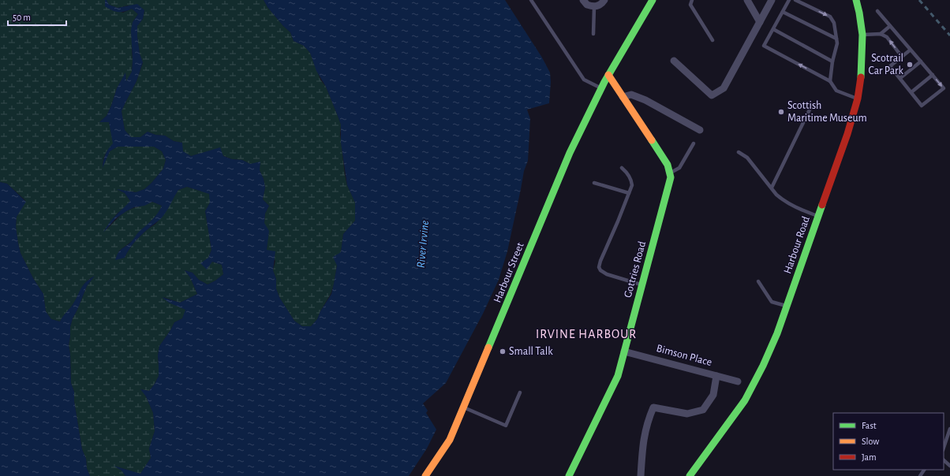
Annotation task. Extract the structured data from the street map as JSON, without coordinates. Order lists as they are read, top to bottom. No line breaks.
{"streets":{"street":["Harbour Road","Gottries Road","Harbour Street","Bimson Place"]},"crossings":[["Gottries Road","Harbour Street"],["Gottries Road","Bimson Place"]],"districts":["IRVINE HARBOUR"],"water":["River Irvine"],"places":["Scotrail Car Park","Scottish Maritime Museum","Small Talk"],"legend":["Fast","Slow","Jam"],"scale_bar":"50 m"}
